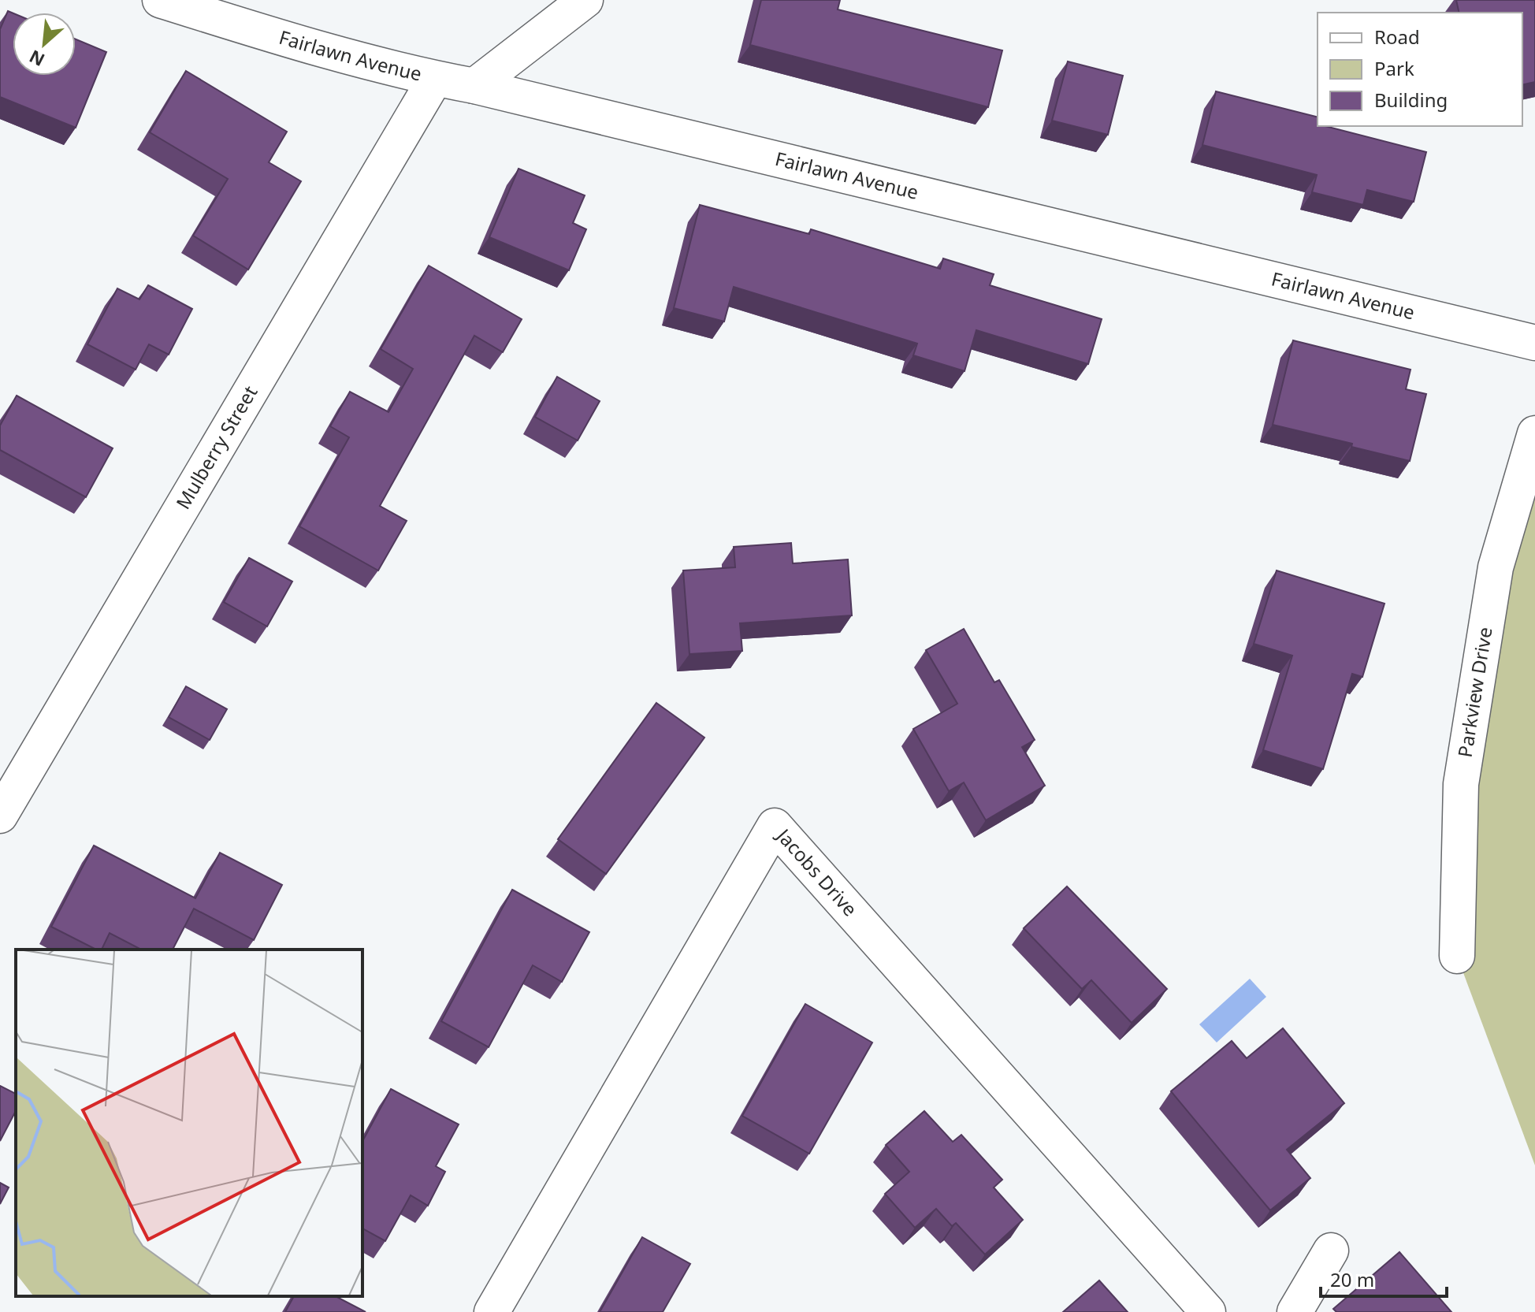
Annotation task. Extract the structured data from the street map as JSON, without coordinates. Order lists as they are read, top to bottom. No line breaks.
{"streets":{"street":["Fairlawn Avenue","Mulberry Street","Parkview Drive","Jacobs Drive"]},"crossings":[["Fairlawn Avenue","Mulberry Street"]],"legend":["Road","Park","Building"],"scale_bar":"20 m","north":"bottom left"}
